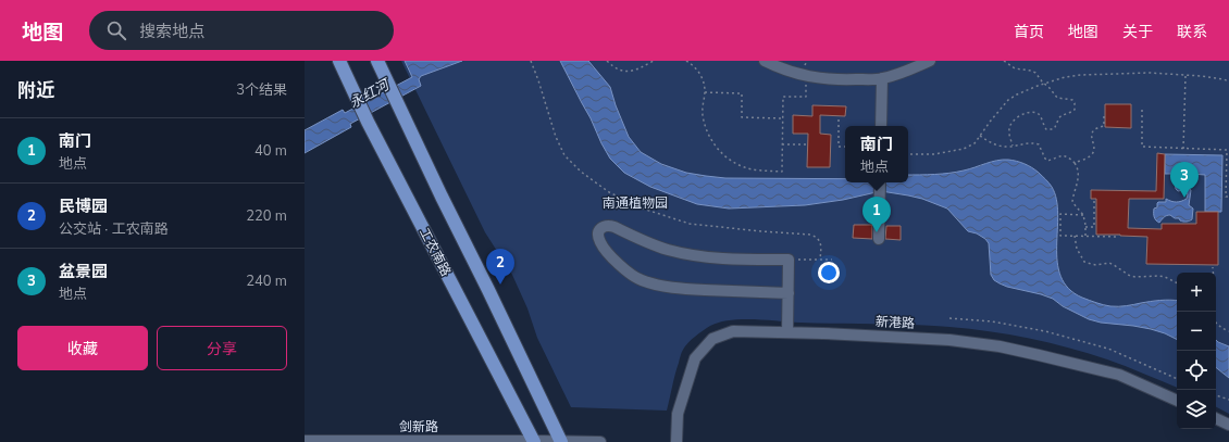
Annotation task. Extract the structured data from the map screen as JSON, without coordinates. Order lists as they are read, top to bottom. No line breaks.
{"streets":{"main road":["工农南路"],"street":["新港路","剑新路"]},"crossings":[["工农南路","剑新路"]],"water":["永红河"],"parks":["南通植物园"],"page":{"header":"地图","search":"搜索地点","nav":["首页","地图","关于","联系"],"heading":["附近","3个结果"],"list":[{"mark":"1","name":"南门","note":"地点","value":"40 m"},{"mark":"2","name":"民博园","note":"公交站 · 工农南路","value":"220 m"},{"mark":"3","name":"盆景园","note":"地点","value":"240 m"}],"popup":["南门","地点"],"pins":["3","1","2"],"map_buttons":["+","−"],"buttons":["收藏","分享"]}}
